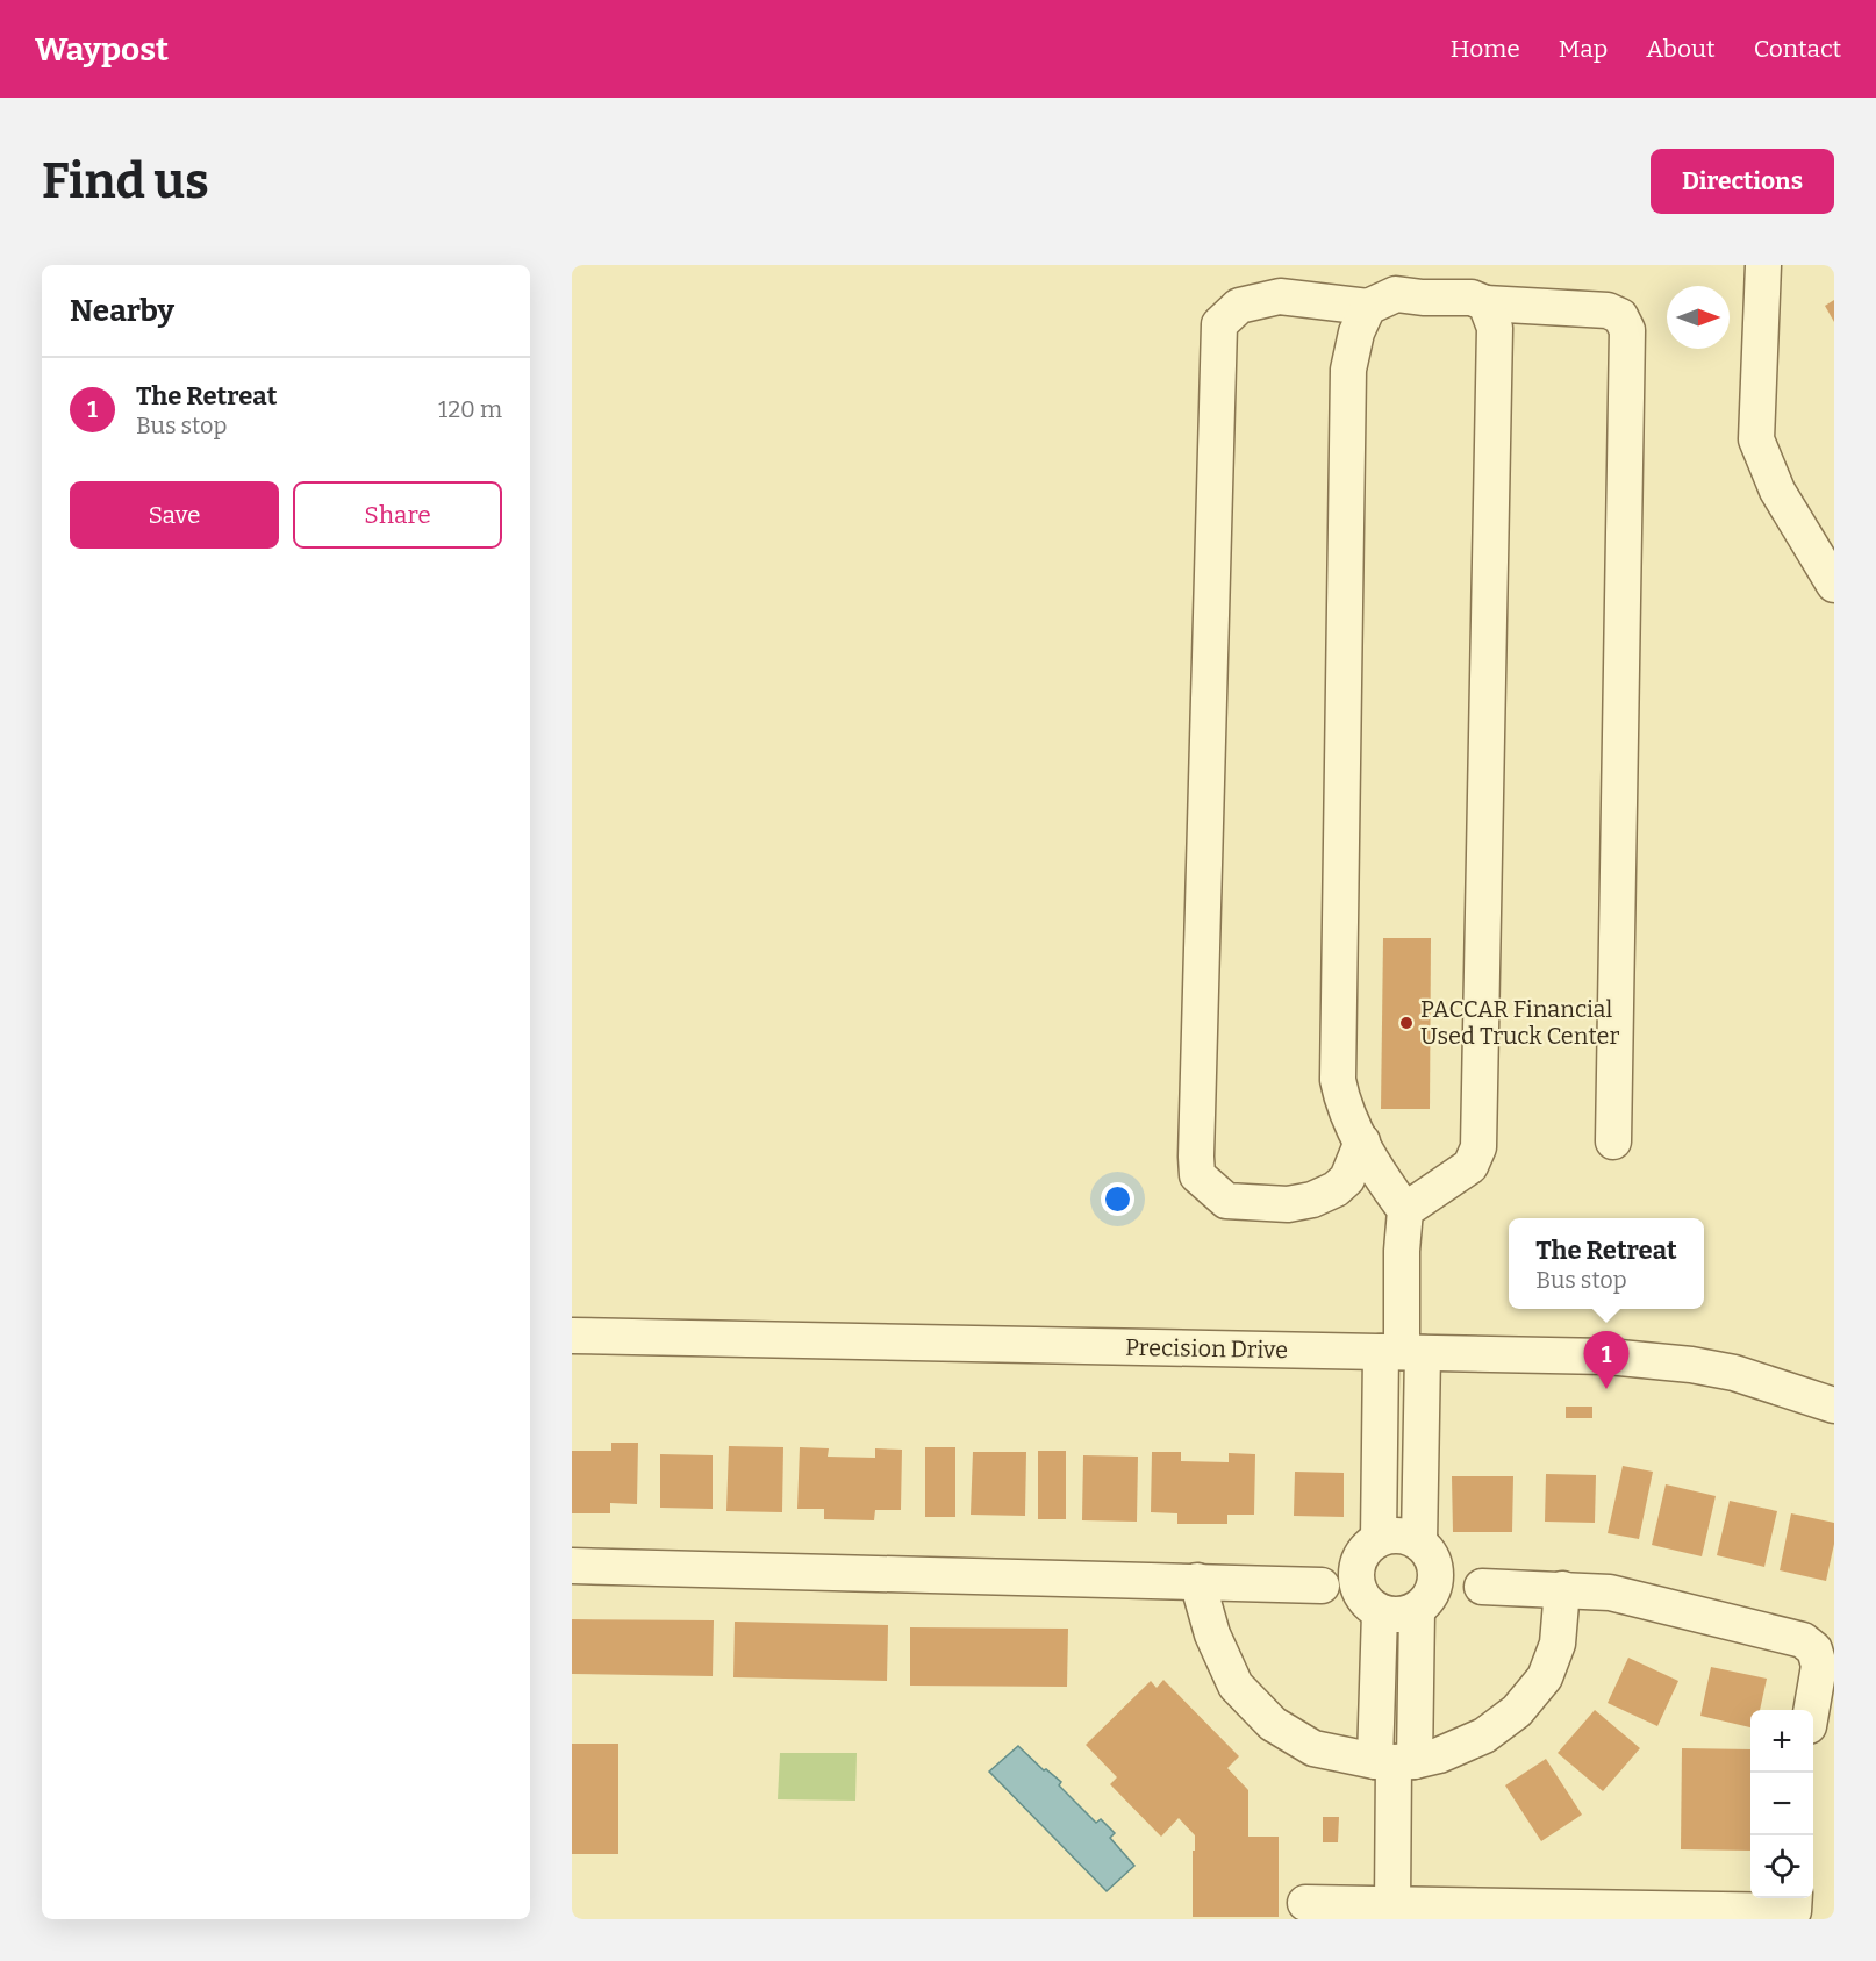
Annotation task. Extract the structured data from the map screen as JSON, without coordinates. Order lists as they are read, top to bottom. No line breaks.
{"streets":{"street":["Precision Drive"]},"places":["PACCAR Financial Used Truck Center"],"north":"right","page":{"header":"Waypost","nav":["Home","Map","About","Contact"],"buttons":["Directions",["Save","Share"]],"title":"Find us","heading":"Nearby","list":[{"mark":"1","name":"The Retreat","note":"Bus stop","value":"120 m"}],"popup":["The Retreat","Bus stop"],"pins":"1","map_buttons":["+","−"]}}
